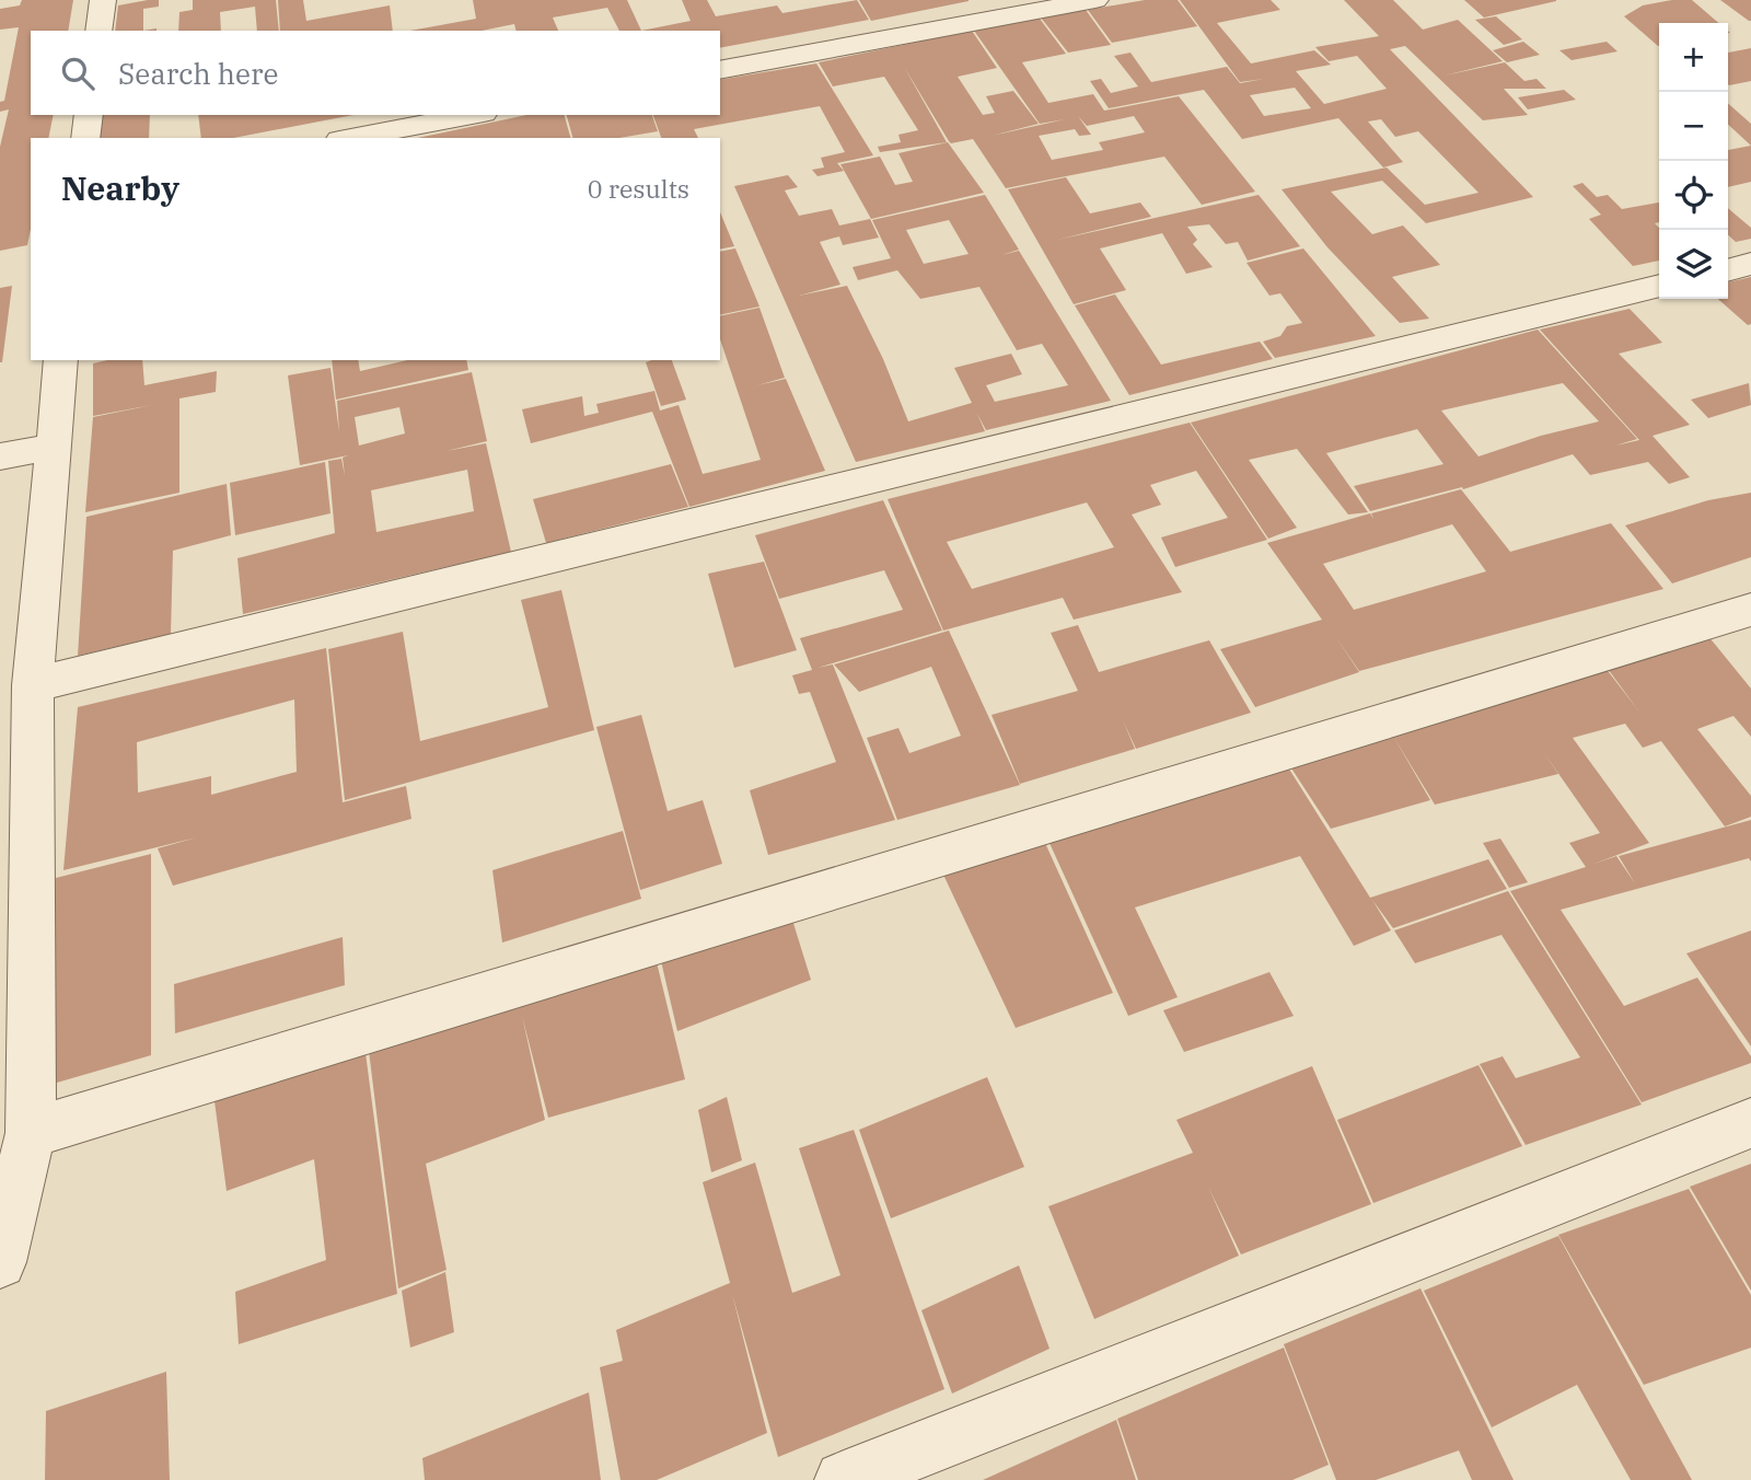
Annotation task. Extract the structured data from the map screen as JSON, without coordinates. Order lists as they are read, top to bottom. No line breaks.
{"page":{"map_buttons":["+","−"],"search":"Search here","heading":["Nearby","0 results"]}}
